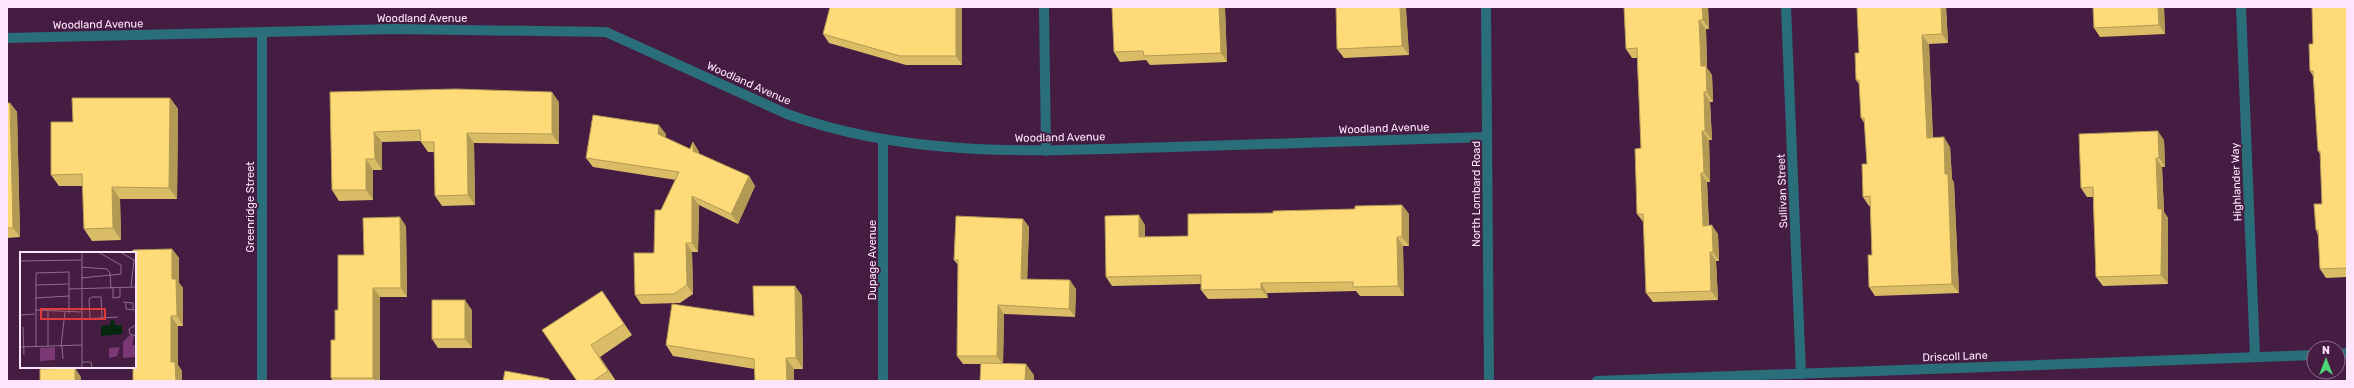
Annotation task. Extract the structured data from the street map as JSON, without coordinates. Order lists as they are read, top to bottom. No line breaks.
{"streets":{"street":["Woodland Avenue","Highlander Way","Sullivan Street","North Lombard Road","Greenridge Street","Dupage Avenue","Driscoll Lane"]},"crossings":[["Woodland Avenue","North Lombard Road"],["Woodland Avenue","Greenridge Street"],["Woodland Avenue","Dupage Avenue"],["Highlander Way","Driscoll Lane"],["Sullivan Street","Driscoll Lane"]],"north":"top"}
